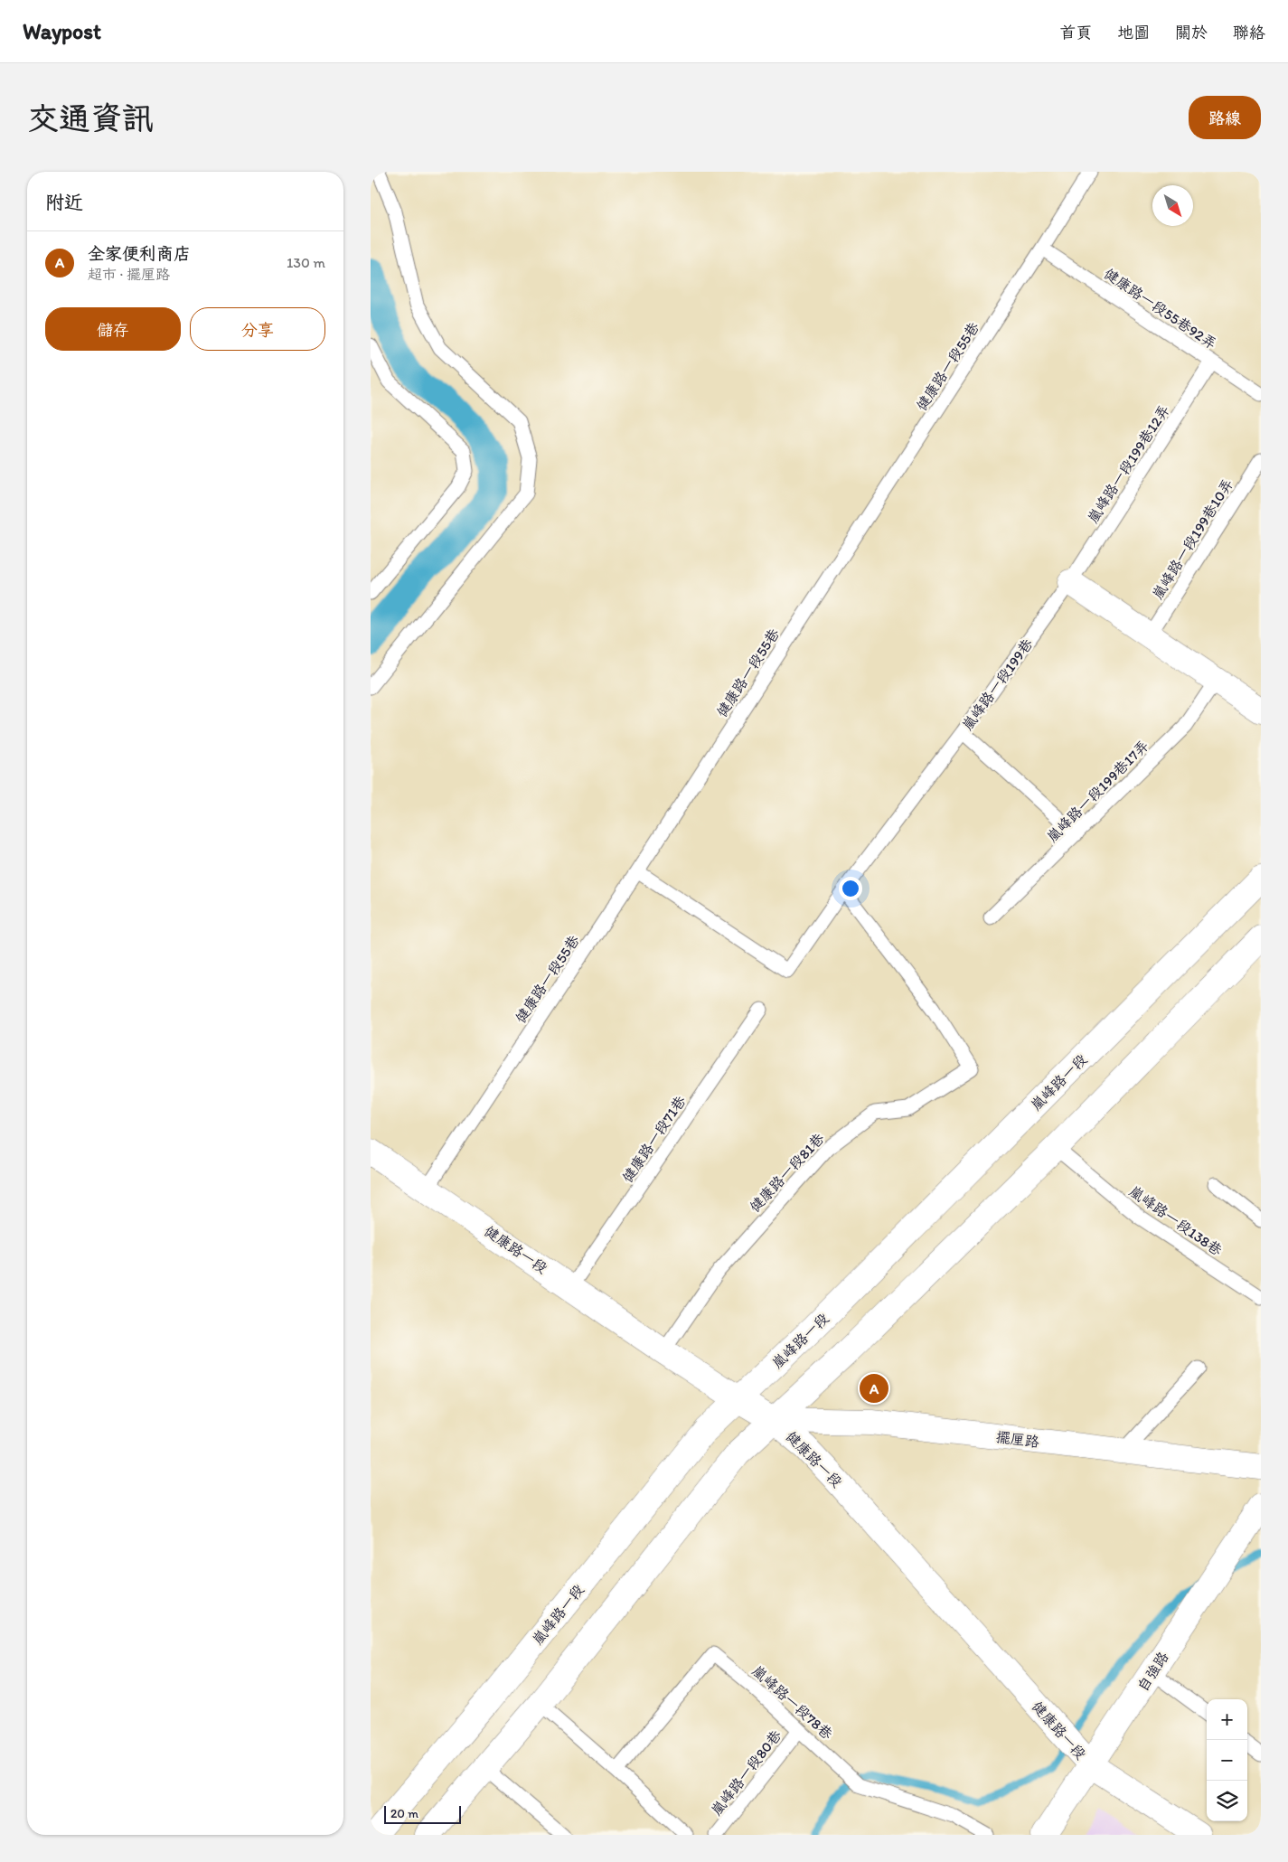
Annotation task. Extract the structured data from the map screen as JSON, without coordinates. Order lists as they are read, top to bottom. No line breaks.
{"streets":{"main road":["嵐峰路一段","健康路一段","擺厘路","自強路"],"lane":["健康路一段55巷92弄","健康路一段55巷","嵐峰路一段199巷12弄","嵐峰路一段199巷10弄","嵐峰路一段199巷","嵐峰路一段199巷17弄","健康路一段71巷","健康路一段81巷","嵐峰路一段138巷","嵐峰路一段78巷","嵐峰路一段80巷"]},"crossings":[["健康路一段55巷92弄","健康路一段55巷"],["健康路一段55巷92弄","嵐峰路一段199巷12弄"],["健康路一段55巷","嵐峰路一段199巷"],["健康路一段55巷","健康路一段"],["嵐峰路一段199巷12弄","嵐峰路一段199巷"],["嵐峰路一段199巷","健康路一段81巷"],["嵐峰路一段","健康路一段"],["健康路一段71巷","健康路一段"],["健康路一段81巷","健康路一段"],["健康路一段","擺厘路"],["健康路一段","自強路"],["嵐峰路一段78巷","嵐峰路一段80巷"]],"scale_bar":"20 m","north":"bottom right","page":{"header":"Waypost","nav":["首頁","地圖","關於","聯絡"],"buttons":["路線",["儲存","分享"]],"title":"交通資訊","heading":"附近","list":[{"mark":"A","name":"全家便利商店","note":"超市 · 擺厘路","value":"130 m"}],"pins":"A","map_buttons":["+","−"],"scale":"20 m"}}
